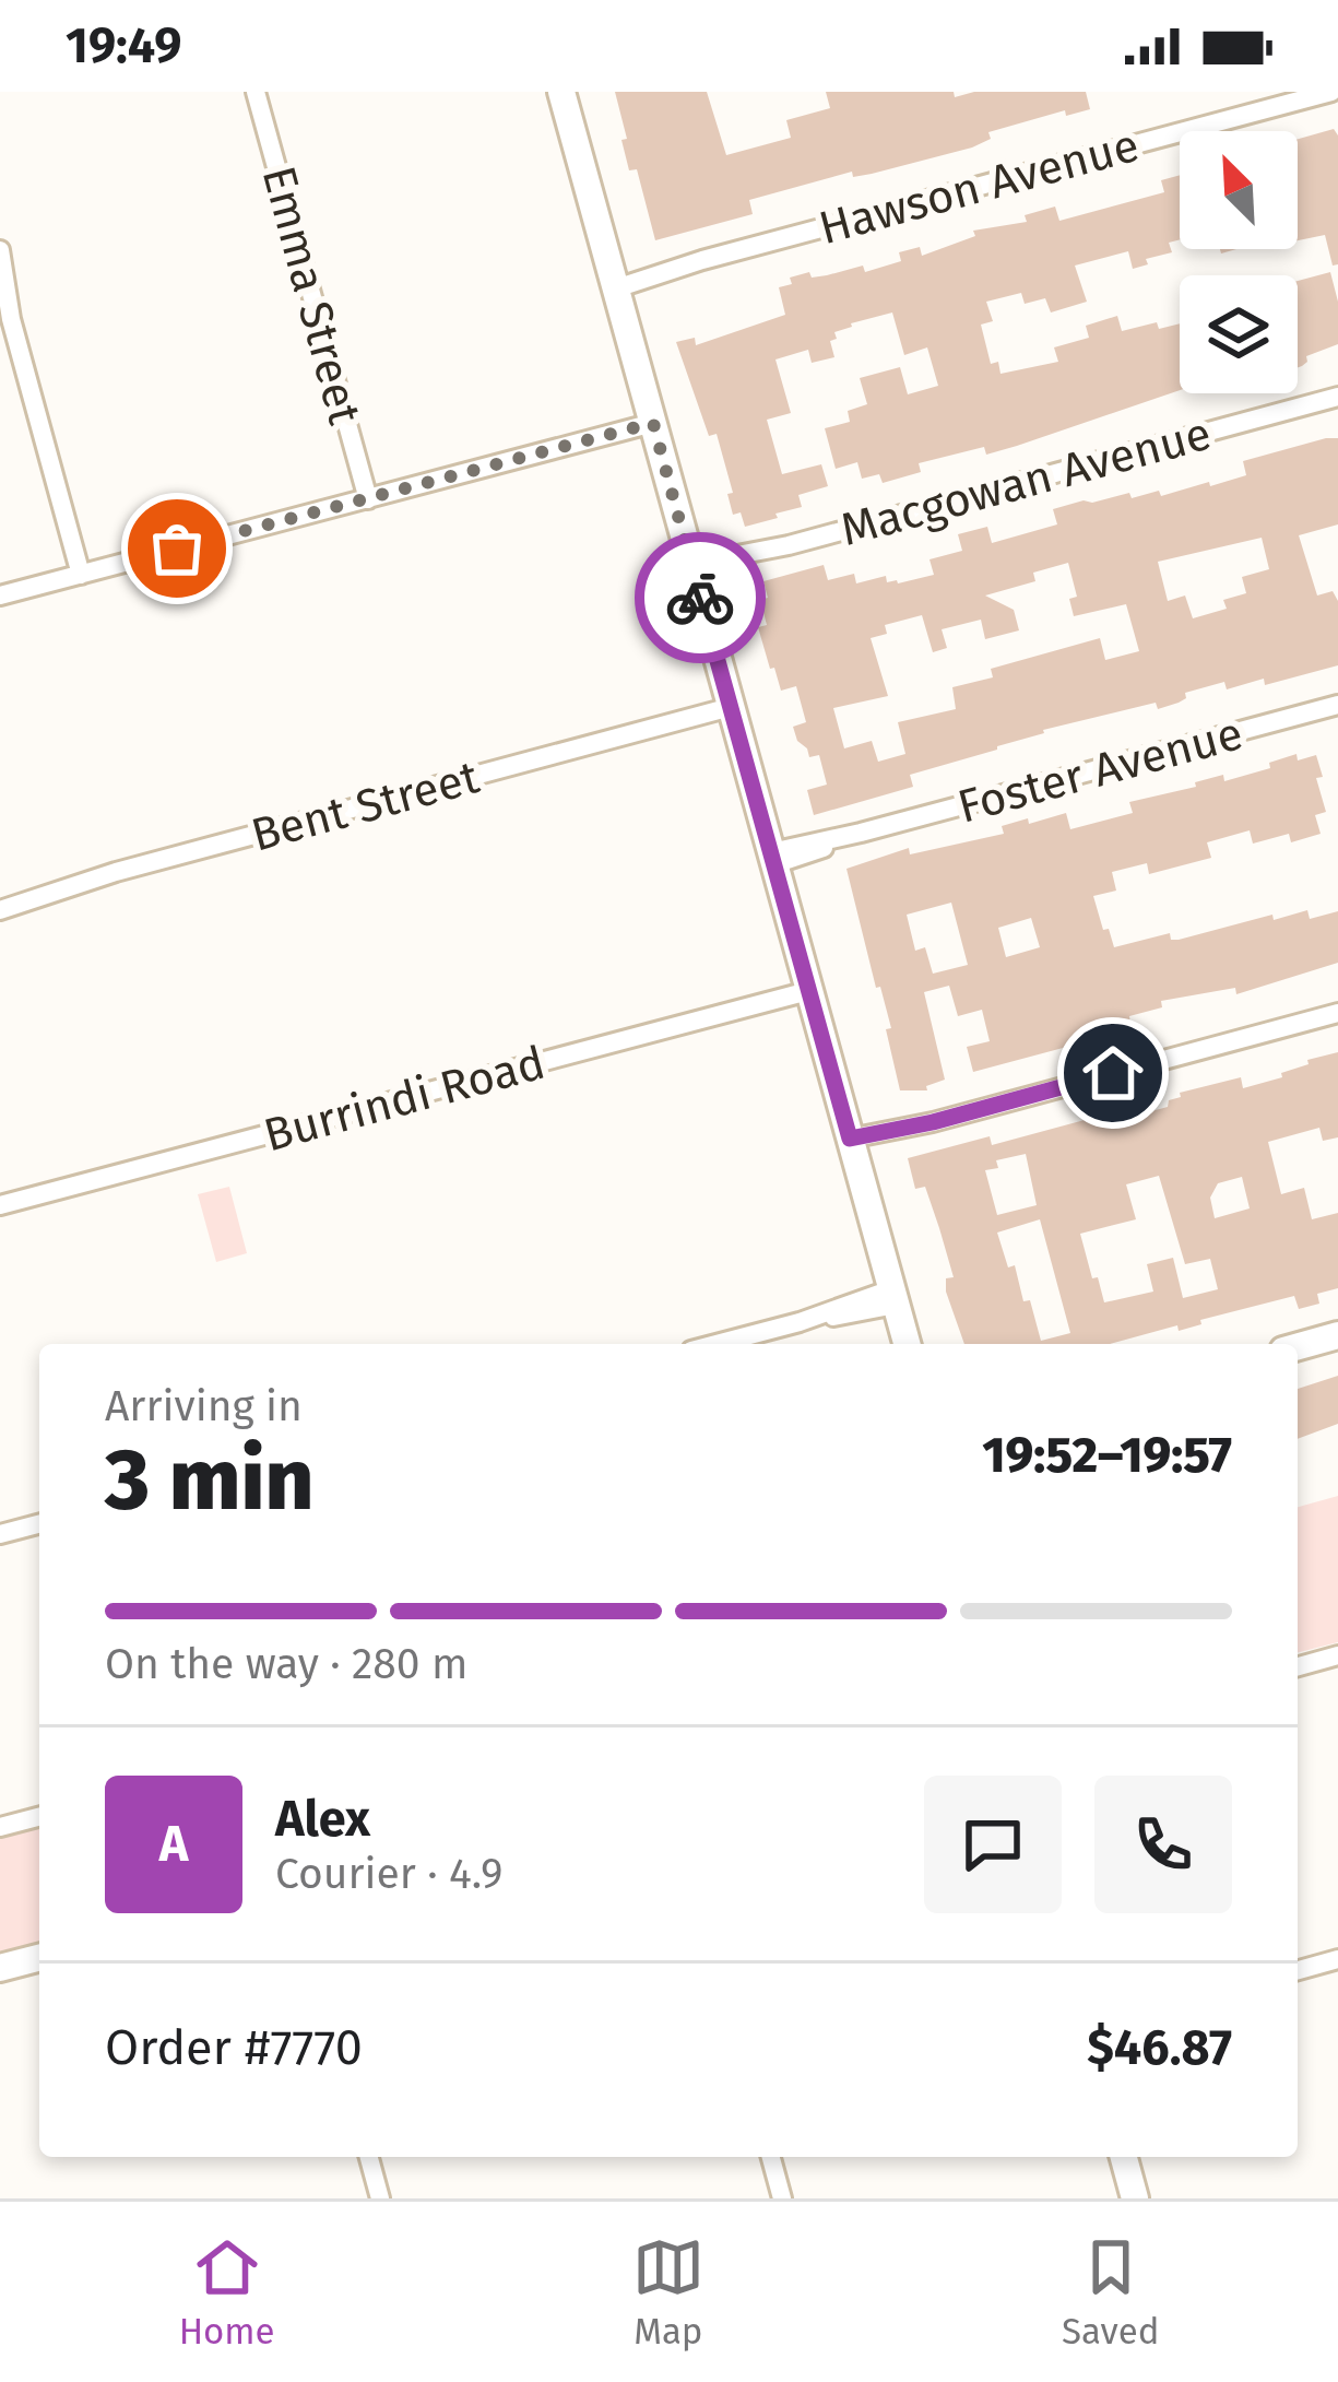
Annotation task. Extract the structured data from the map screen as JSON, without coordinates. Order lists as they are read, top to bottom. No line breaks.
{"streets":{"street":["Hawson Avenue","Emma Street","Macgowan Avenue","Foster Avenue","Bent Street","Burrindi Road"]},"north":"top left","page":{"status":"19:49","heading":["3 min","Arriving in","19:52–19:57"],"panel":["Alex","Courier · 4.9","Order #7770","$46.87"],"bar":"On the way · 280 m","round":"A","tabs":["Home","Map","Saved"]}}
